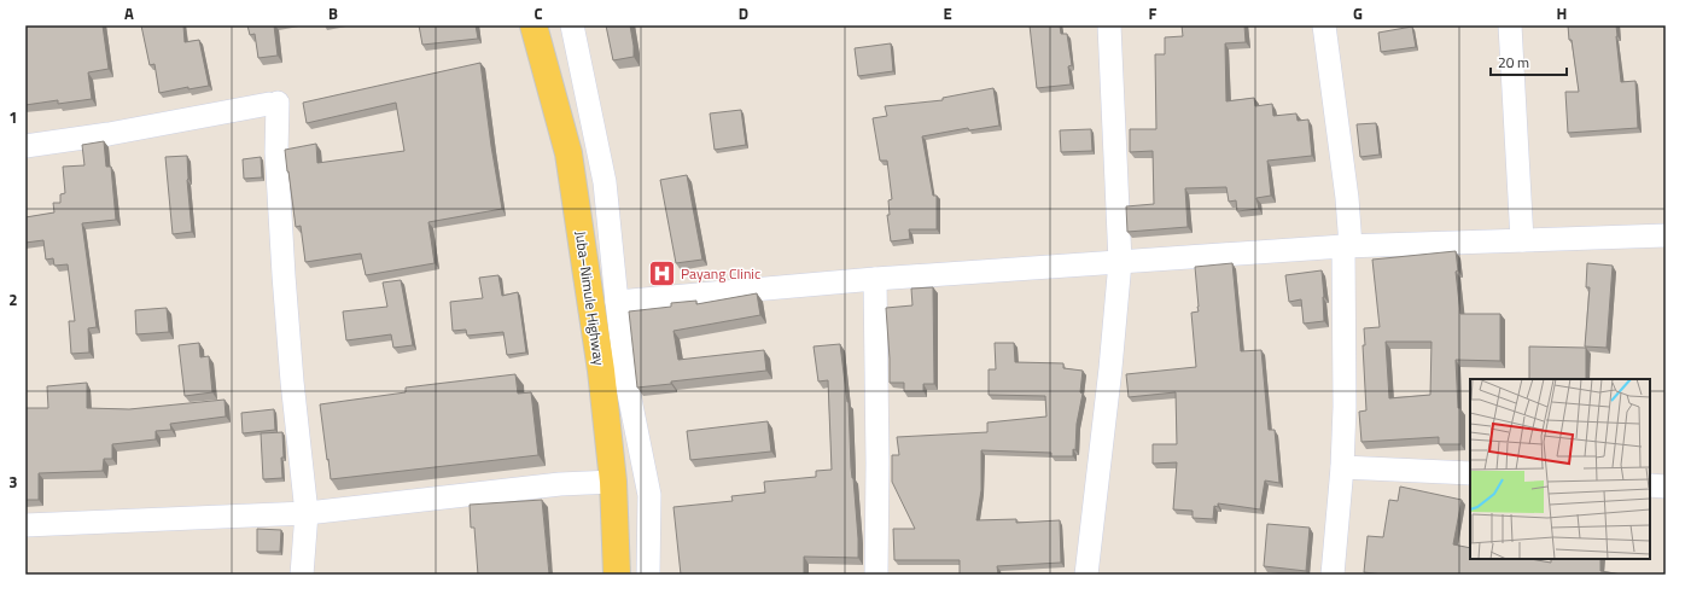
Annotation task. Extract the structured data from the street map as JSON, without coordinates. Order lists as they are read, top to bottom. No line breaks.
{"streets":{"main road":["Juba–Nimule Highway"]},"places":{"hospital":["Payang Clinic"]},"scale_bar":"20 m","grid":{"columns":["A","B","C","D","E","F","G","H"],"rows":["1","2","3"]}}
